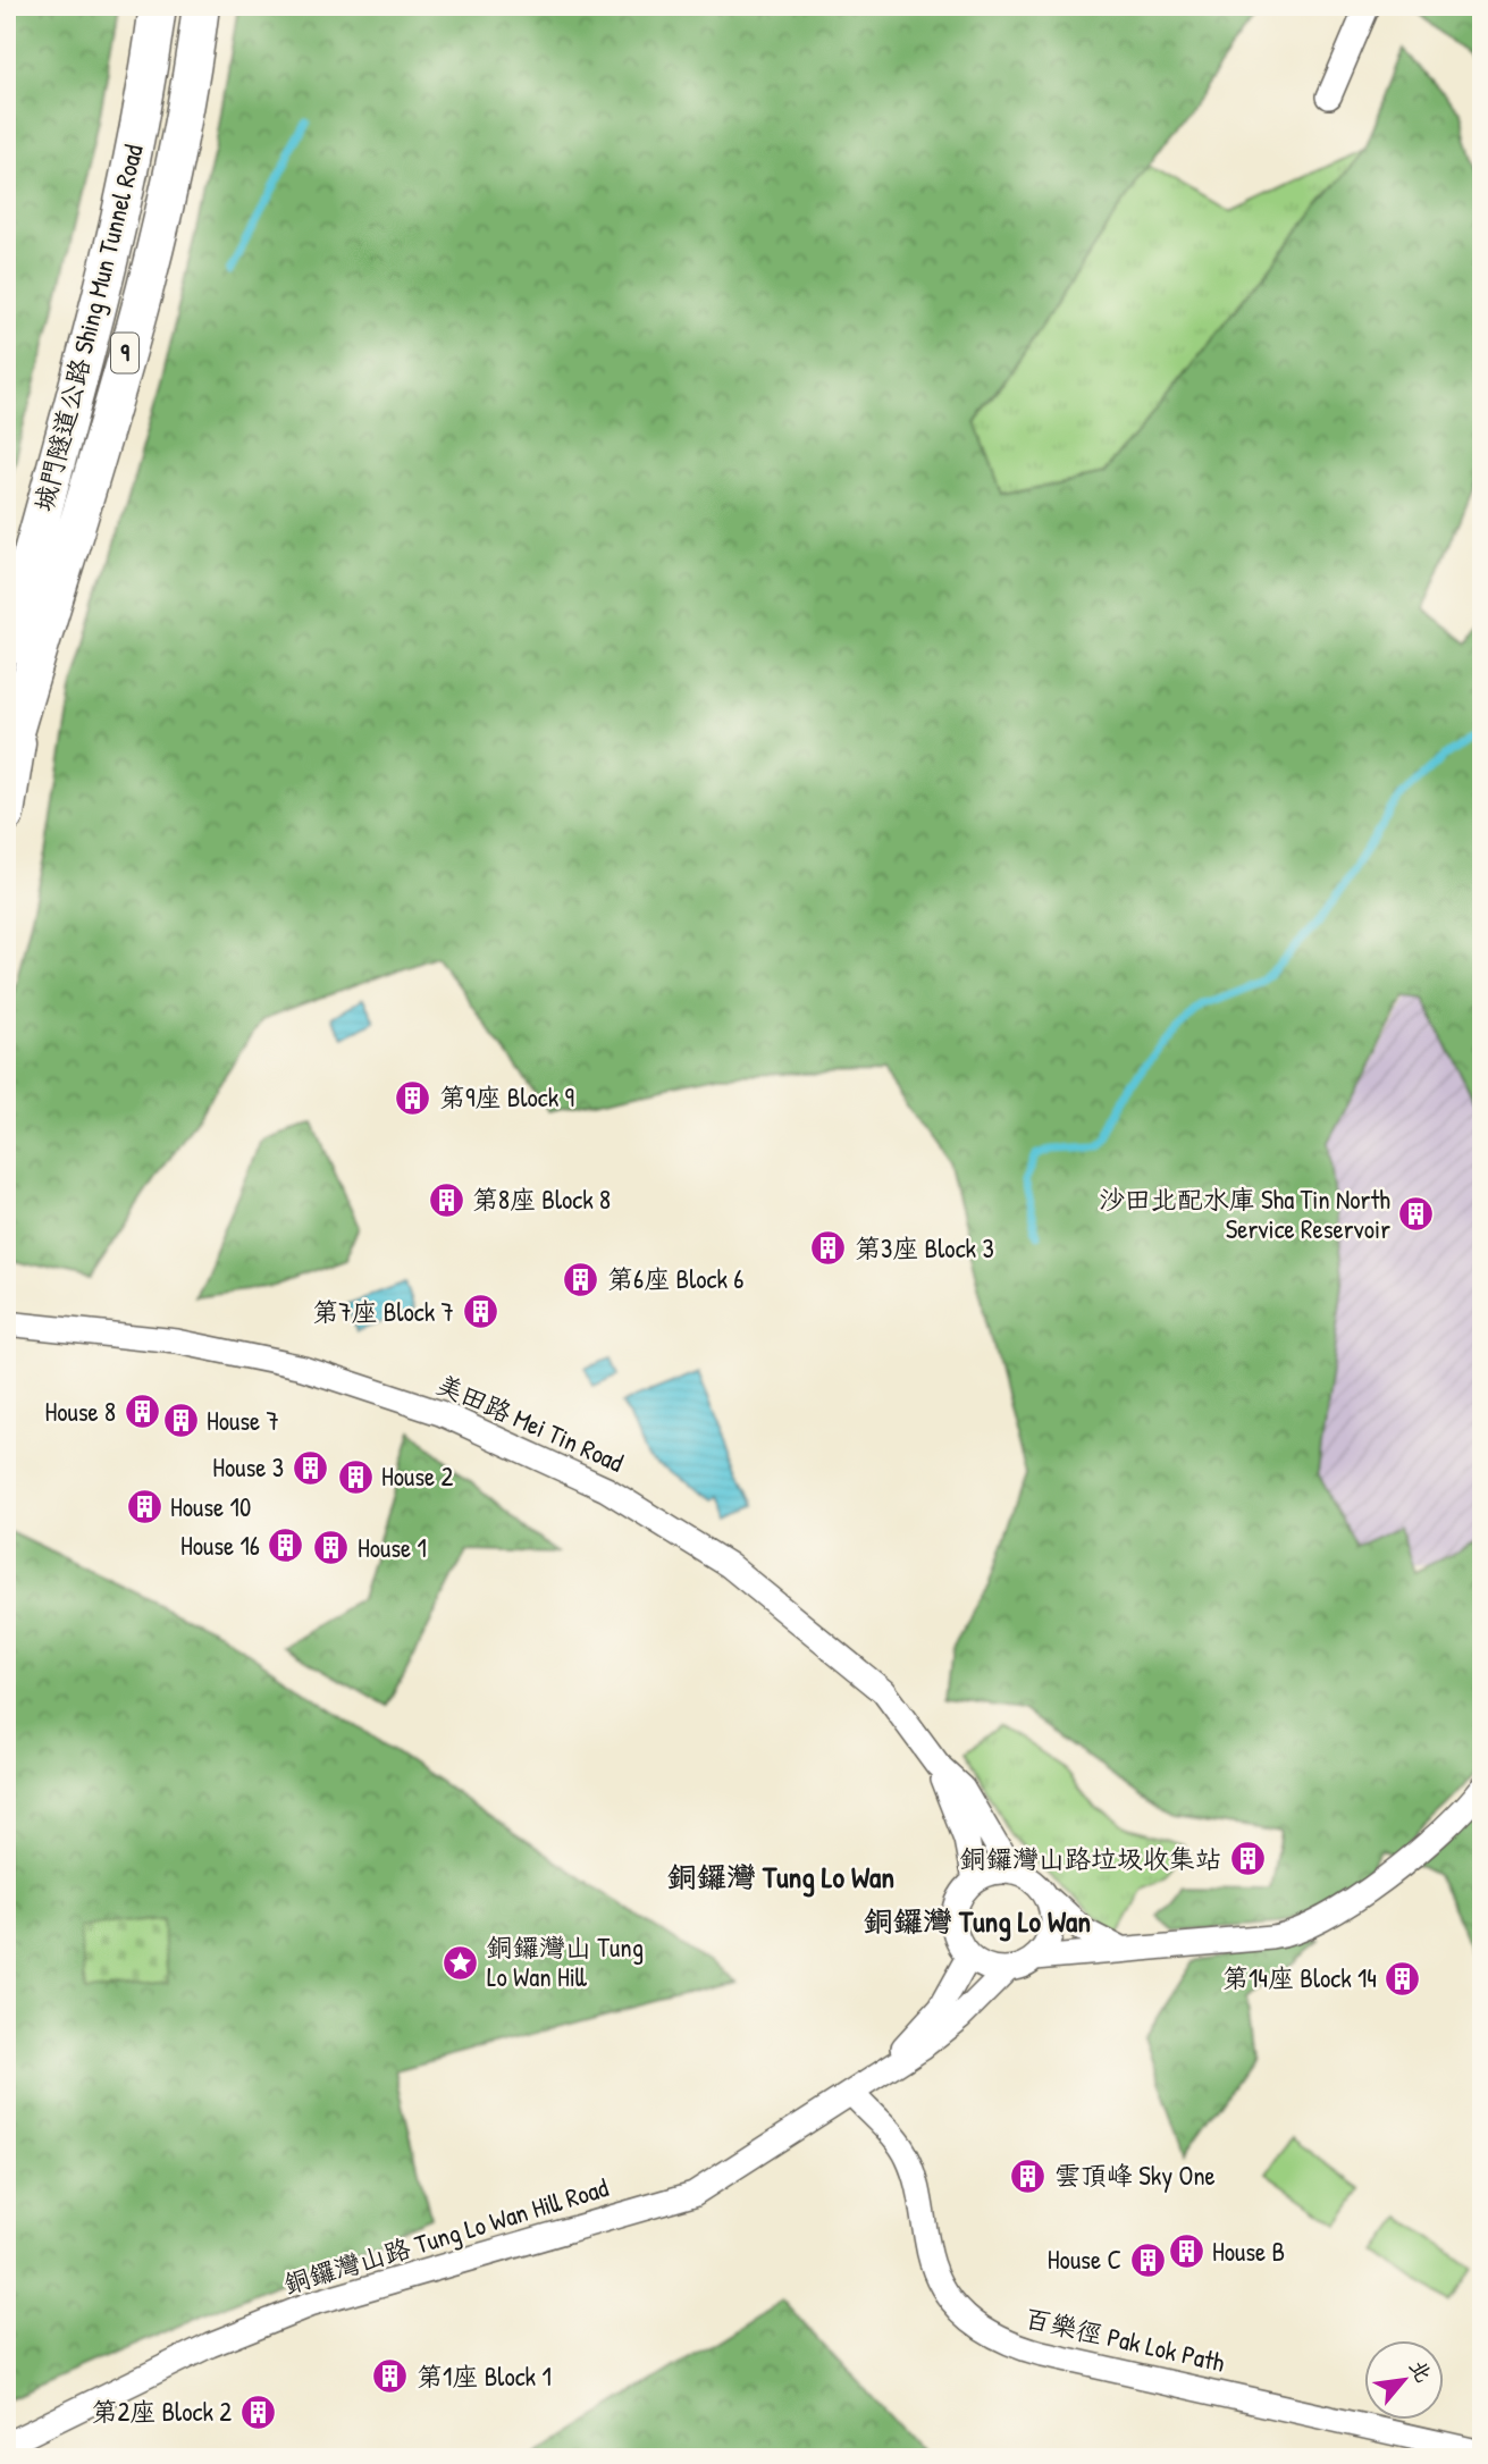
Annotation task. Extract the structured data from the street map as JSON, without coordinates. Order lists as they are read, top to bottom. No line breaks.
{"streets":{"highway":["城門隧道公路 Shing Mun Tunnel Road","9"],"street":["美田路 Mei Tin Road","銅鑼灣山路 Tung Lo Wan Hill Road","百樂徑 Pak Lok Path"]},"crossings":[["美田路 Mei Tin Road","銅鑼灣山路 Tung Lo Wan Hill Road"],["銅鑼灣山路 Tung Lo Wan Hill Road","百樂徑 Pak Lok Path"]],"districts":["銅鑼灣 Tung Lo Wan","銅鑼灣 Tung Lo Wan"],"places":{"building":["第9座 Block 9","第8座 Block 8","沙田北配水庫 Sha Tin North Service Reservoir","第3座 Block 3","第6座 Block 6","第7座 Block 7","House 8","House 7","House 3","House 2","House 10","House 16","House 1","銅鑼灣山路垃圾收集站","第14座 Block 14","雲頂峰 Sky One","House B","House C","第1座 Block 1","第2座 Block 2"],"place":["銅鑼灣山 Tung Lo Wan Hill"]},"north":"top right"}
